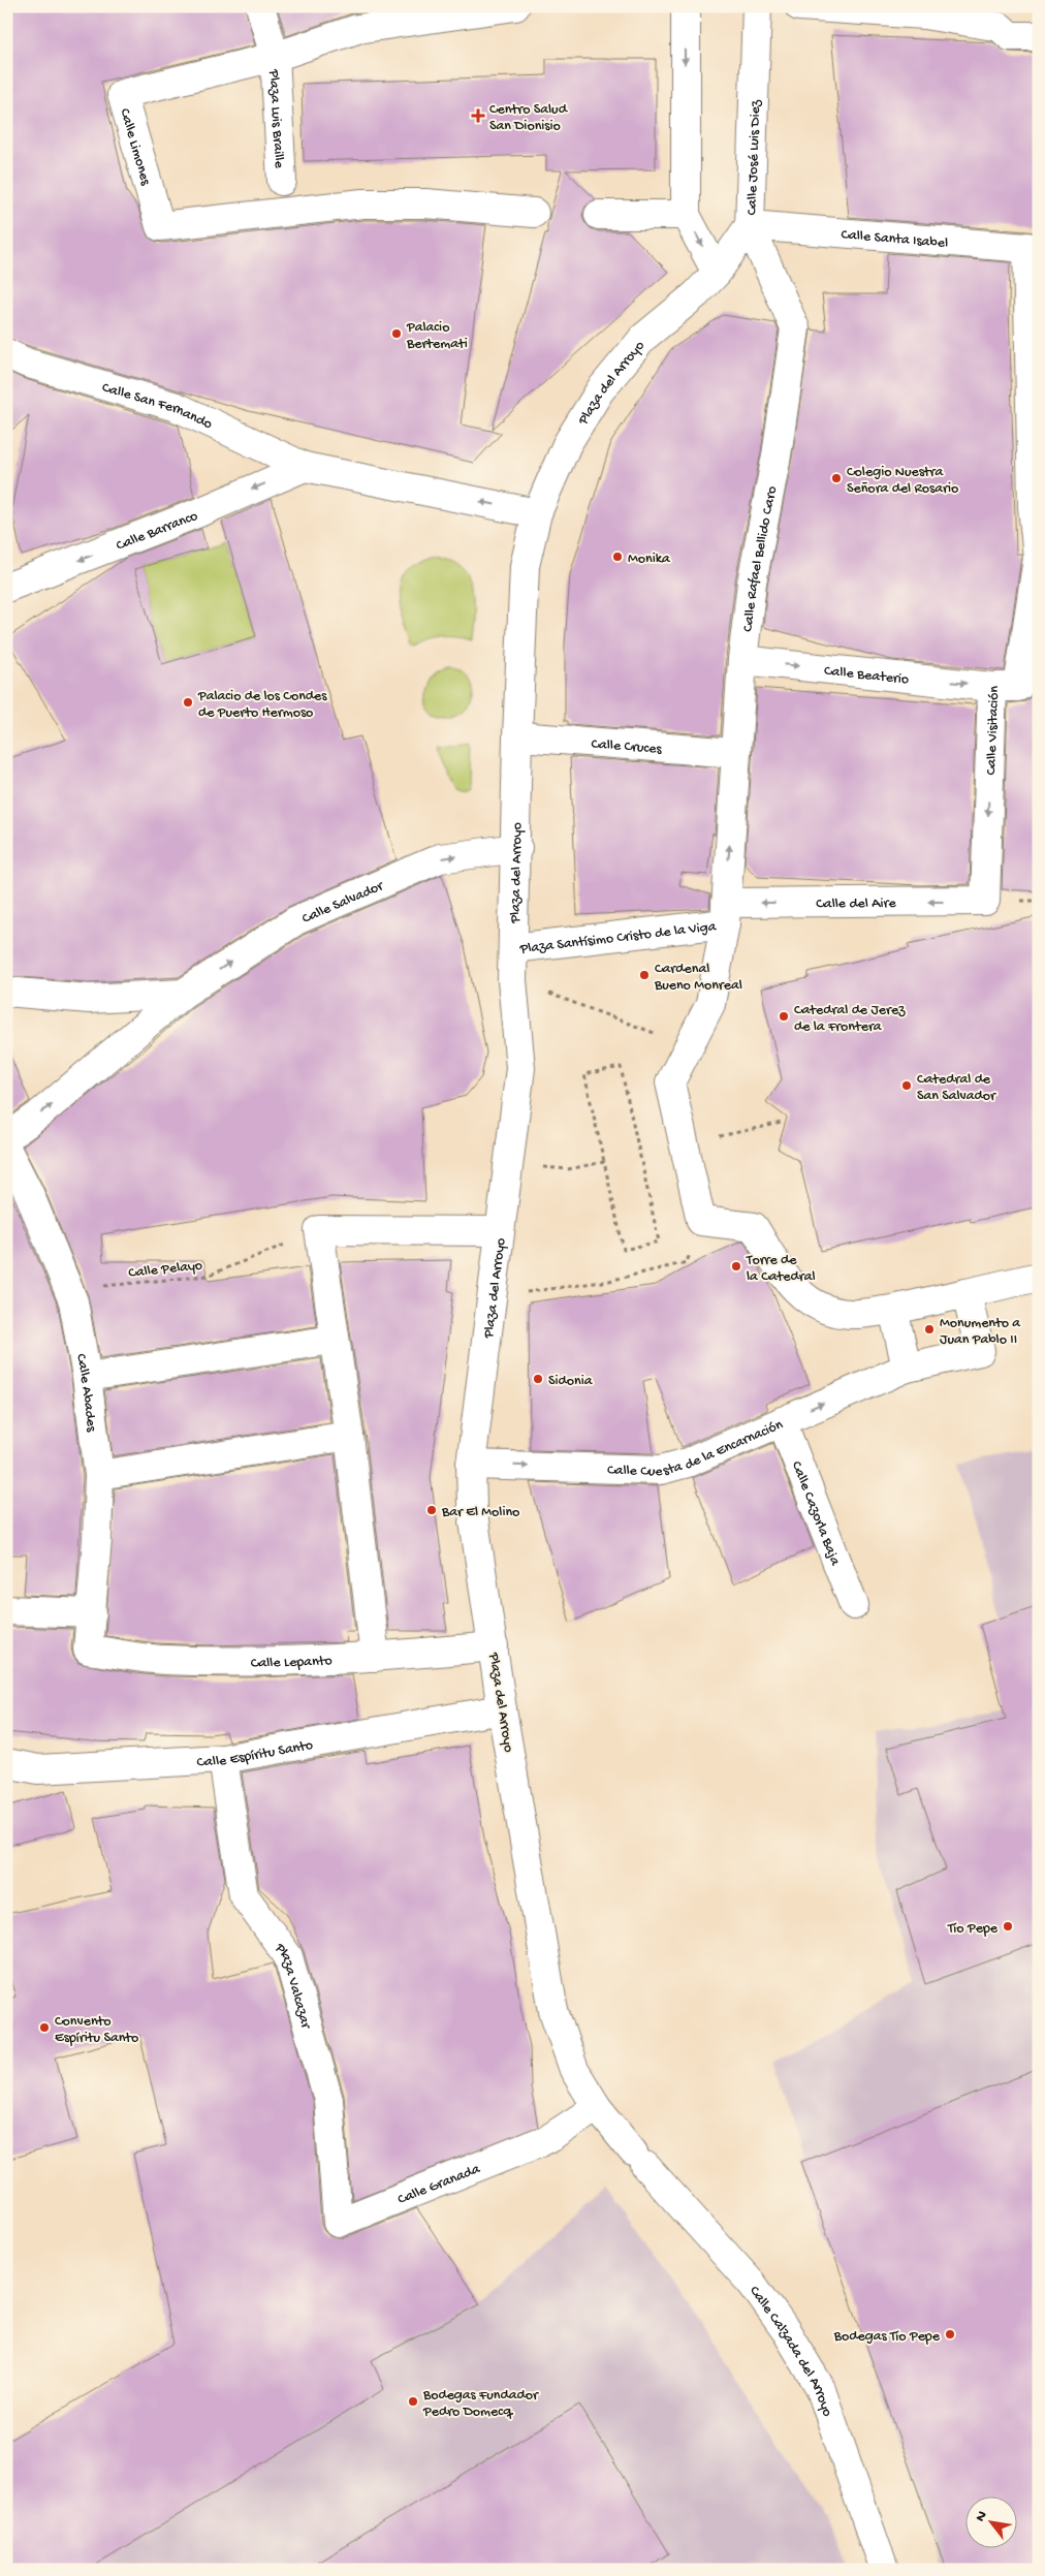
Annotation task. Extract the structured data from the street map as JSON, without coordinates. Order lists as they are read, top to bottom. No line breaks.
{"streets":{"street":["Plaza Luis Braille","Calle Limones","Calle José Luis Diez","Calle Santa Isabel","Plaza del Arroyo","Calle San Fernando","Calle Barranco","Calle Rafael Bellido Caro","Calle Beaterio","Calle Visitación","Calle Cruces","Calle Salvador","Calle del Aire","Plaza Santísimo Cristo de la Viga","Calle Abades","Calle Cuesta de la Encarnación","Calle Cazorla Baja","Calle Lepanto","Calle Espíritu Santo","Plaza Valcazar","Calle Granada","Calle Calzada del Arroyo"],"path":["Calle Pelayo"]},"crossings":[["Plaza Luis Braille","Calle Limones"],["Calle José Luis Diez","Calle Santa Isabel"],["Calle José Luis Diez","Plaza del Arroyo"],["Calle José Luis Diez","Calle Rafael Bellido Caro"],["Calle Santa Isabel","Calle Rafael Bellido Caro"],["Calle Santa Isabel","Calle Visitación"],["Plaza del Arroyo","Calle Cruces"],["Plaza del Arroyo","Calle Salvador"],["Plaza del Arroyo","Plaza Santísimo Cristo de la Viga"],["Plaza del Arroyo","Calle Pelayo"],["Plaza del Arroyo","Calle Cuesta de la Encarnación"],["Plaza del Arroyo","Calle Lepanto"],["Plaza del Arroyo","Calle Espíritu Santo"],["Plaza del Arroyo","Calle Granada"],["Plaza del Arroyo","Calle Calzada del Arroyo"],["Calle San Fernando","Calle Barranco"],["Calle Rafael Bellido Caro","Calle Beaterio"],["Calle Rafael Bellido Caro","Calle Cruces"],["Calle Rafael Bellido Caro","Calle del Aire"],["Calle Rafael Bellido Caro","Plaza Santísimo Cristo de la Viga"],["Calle Beaterio","Calle Visitación"],["Calle Visitación","Calle del Aire"],["Calle del Aire","Plaza Santísimo Cristo de la Viga"],["Calle Pelayo","Calle Abades"],["Calle Abades","Calle Lepanto"],["Calle Cuesta de la Encarnación","Calle Cazorla Baja"],["Calle Espíritu Santo","Plaza Valcazar"],["Plaza Valcazar","Calle Granada"]],"one_way":["Calle Barranco","Calle Beaterio","Calle Salvador","Calle del Aire","Calle Cuesta de la Encarnación"],"places":{"health":["Centro Salud San Dionisio"],"other":["Palacio Bertemati","Colegio Nuestra Señora del Rosario","Monika","Palacio de los Condes de Puerto Hermoso","Cardenal Bueno Monreal","Catedral de Jerez de la Frontera","Catedral de San Salvador","Torre de la Catedral","Monumento a Juan Pablo II","Sidonia","Bar El Molino","Tío Pepe","Convento Espíritu Santo","Bodegas Tío Pepe","Bodegas Fundador Pedro Domecq"]},"north":"top left"}
